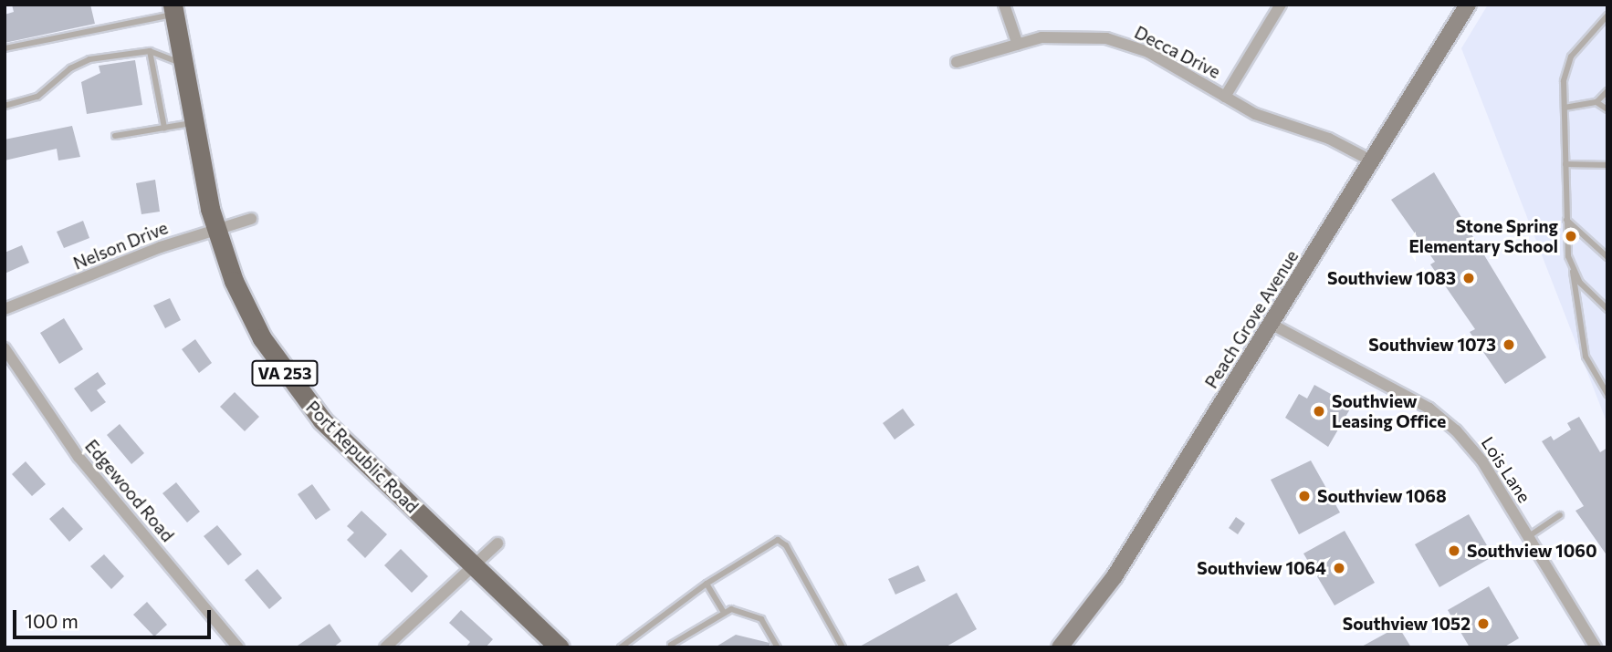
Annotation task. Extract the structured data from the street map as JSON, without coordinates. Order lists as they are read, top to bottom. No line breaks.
{"streets":{"main road":["Peach Grove Avenue","VA 253","Port Republic Road"],"street":["Decca Drive","Nelson Drive","Lois Lane","Edgewood Road"]},"crossings":[["Decca Drive","Peach Grove Avenue"],["Nelson Drive","Port Republic Road"],["Peach Grove Avenue","Lois Lane"]],"places":["Stone Spring Elementary School","Southview 1083","Southview 1073","Southview Leasing Office","Southview 1068","Southview 1060","Southview 1064","Southview 1052"],"scale_bar":"100 m"}
